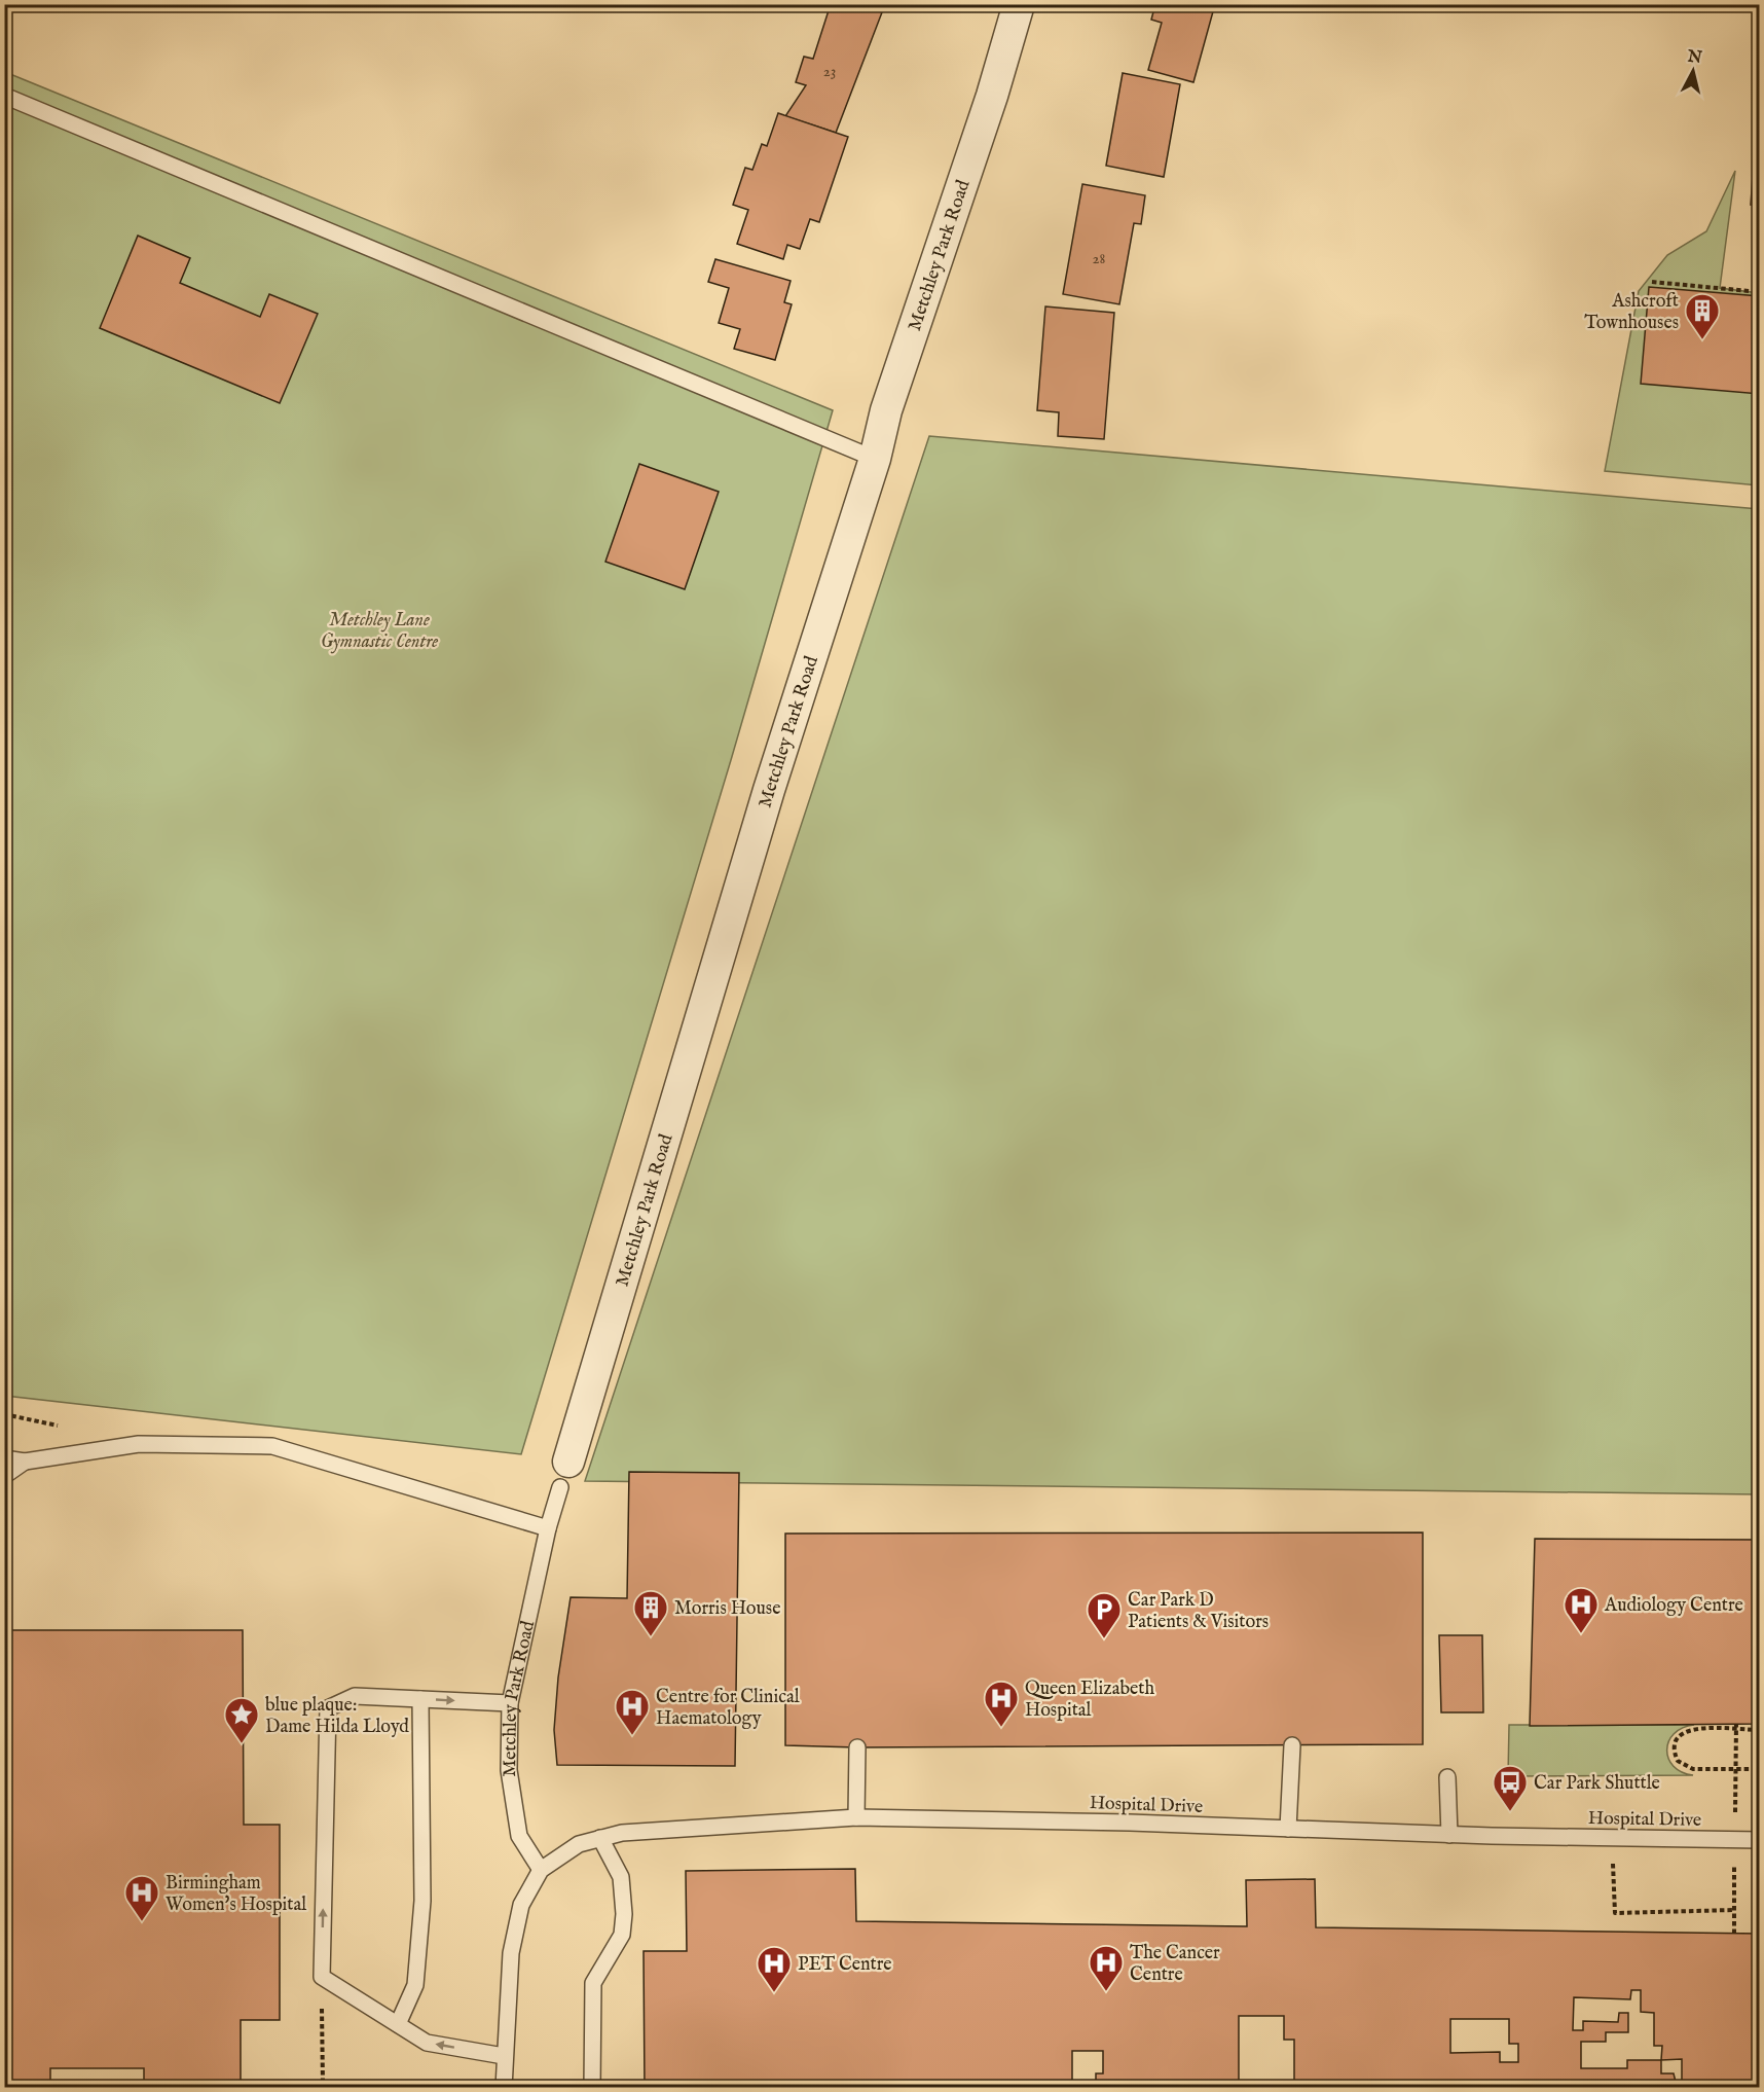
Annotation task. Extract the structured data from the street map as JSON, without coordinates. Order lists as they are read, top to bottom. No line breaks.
{"streets":{"street":["Metchley Park Road"],"lane":["Hospital Drive"]},"crossings":[["Metchley Park Road","Hospital Drive"]],"parks":["Metchley Lane Gymnastic Centre"],"places":{"building":["Ashcroft Townhouses","Morris House"],"hospital":["Audiology Centre","Queen Elizabeth Hospital","Centre for Clinical Haematology","Birmingham Women's Hospital","The Cancer Centre","PET Centre"],"parking":["Car Park D Patients & Visitors"],"place":["blue plaque: Dame Hilda Lloyd"],"bus stop":["Car Park Shuttle"]},"house_numbers":["23","28"],"north":"top"}
